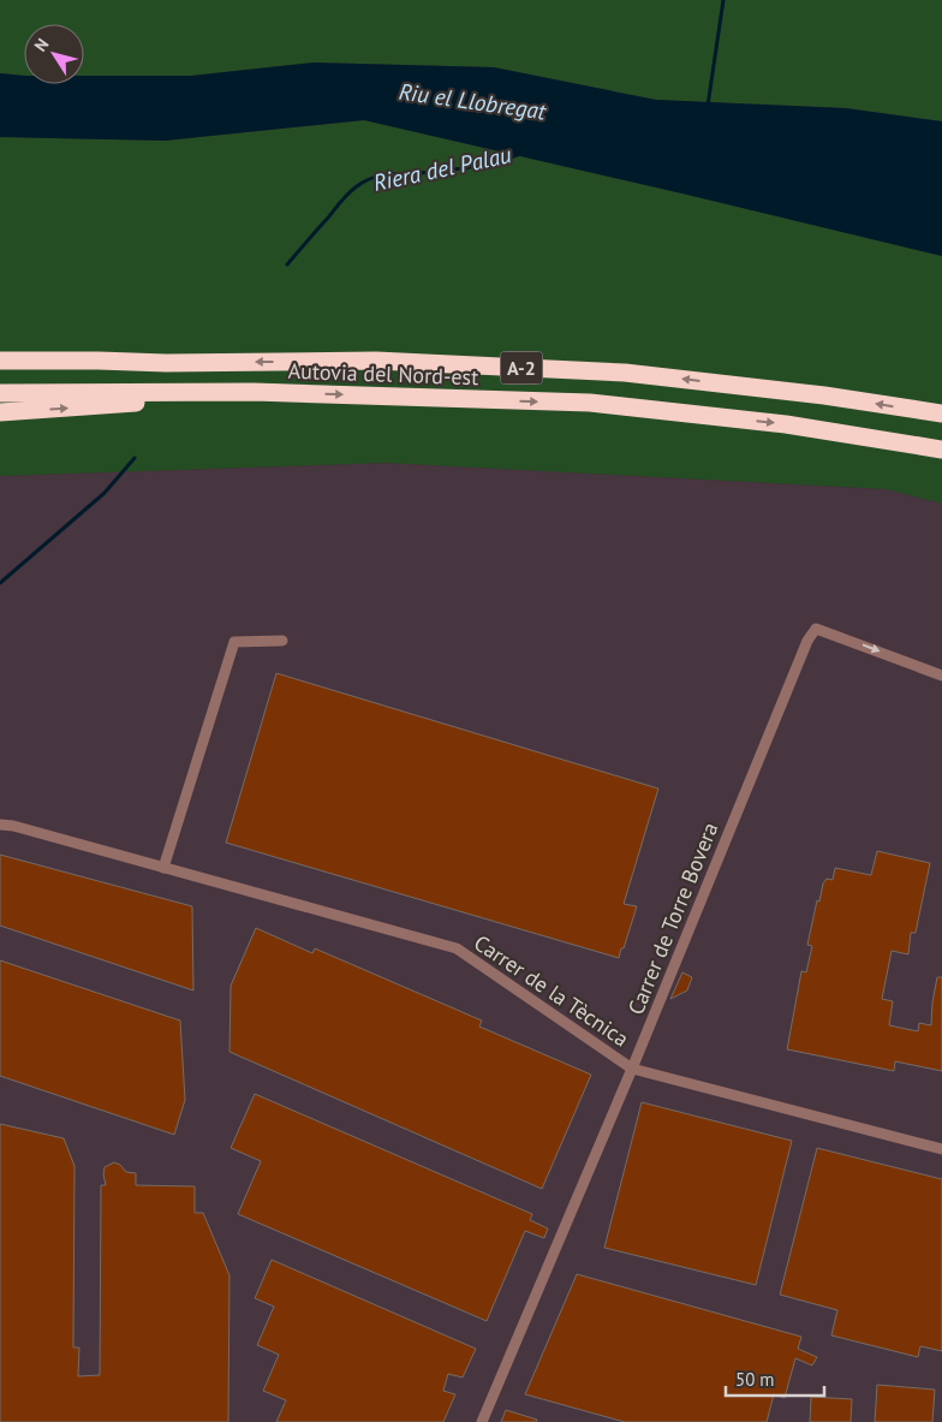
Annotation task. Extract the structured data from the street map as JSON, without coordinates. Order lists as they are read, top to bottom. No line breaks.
{"streets":{"highway":["A-2","Autovia del Nord-est"],"street":["Carrer de Torre Bovera","Carrer de la Tècnica"]},"crossings":[["Carrer de Torre Bovera","Carrer de la Tècnica"]],"one_way":["Carrer de Torre Bovera"],"water":["Riu el Llobregat","Riera del Palau"],"scale_bar":"50 m","north":"top left"}
